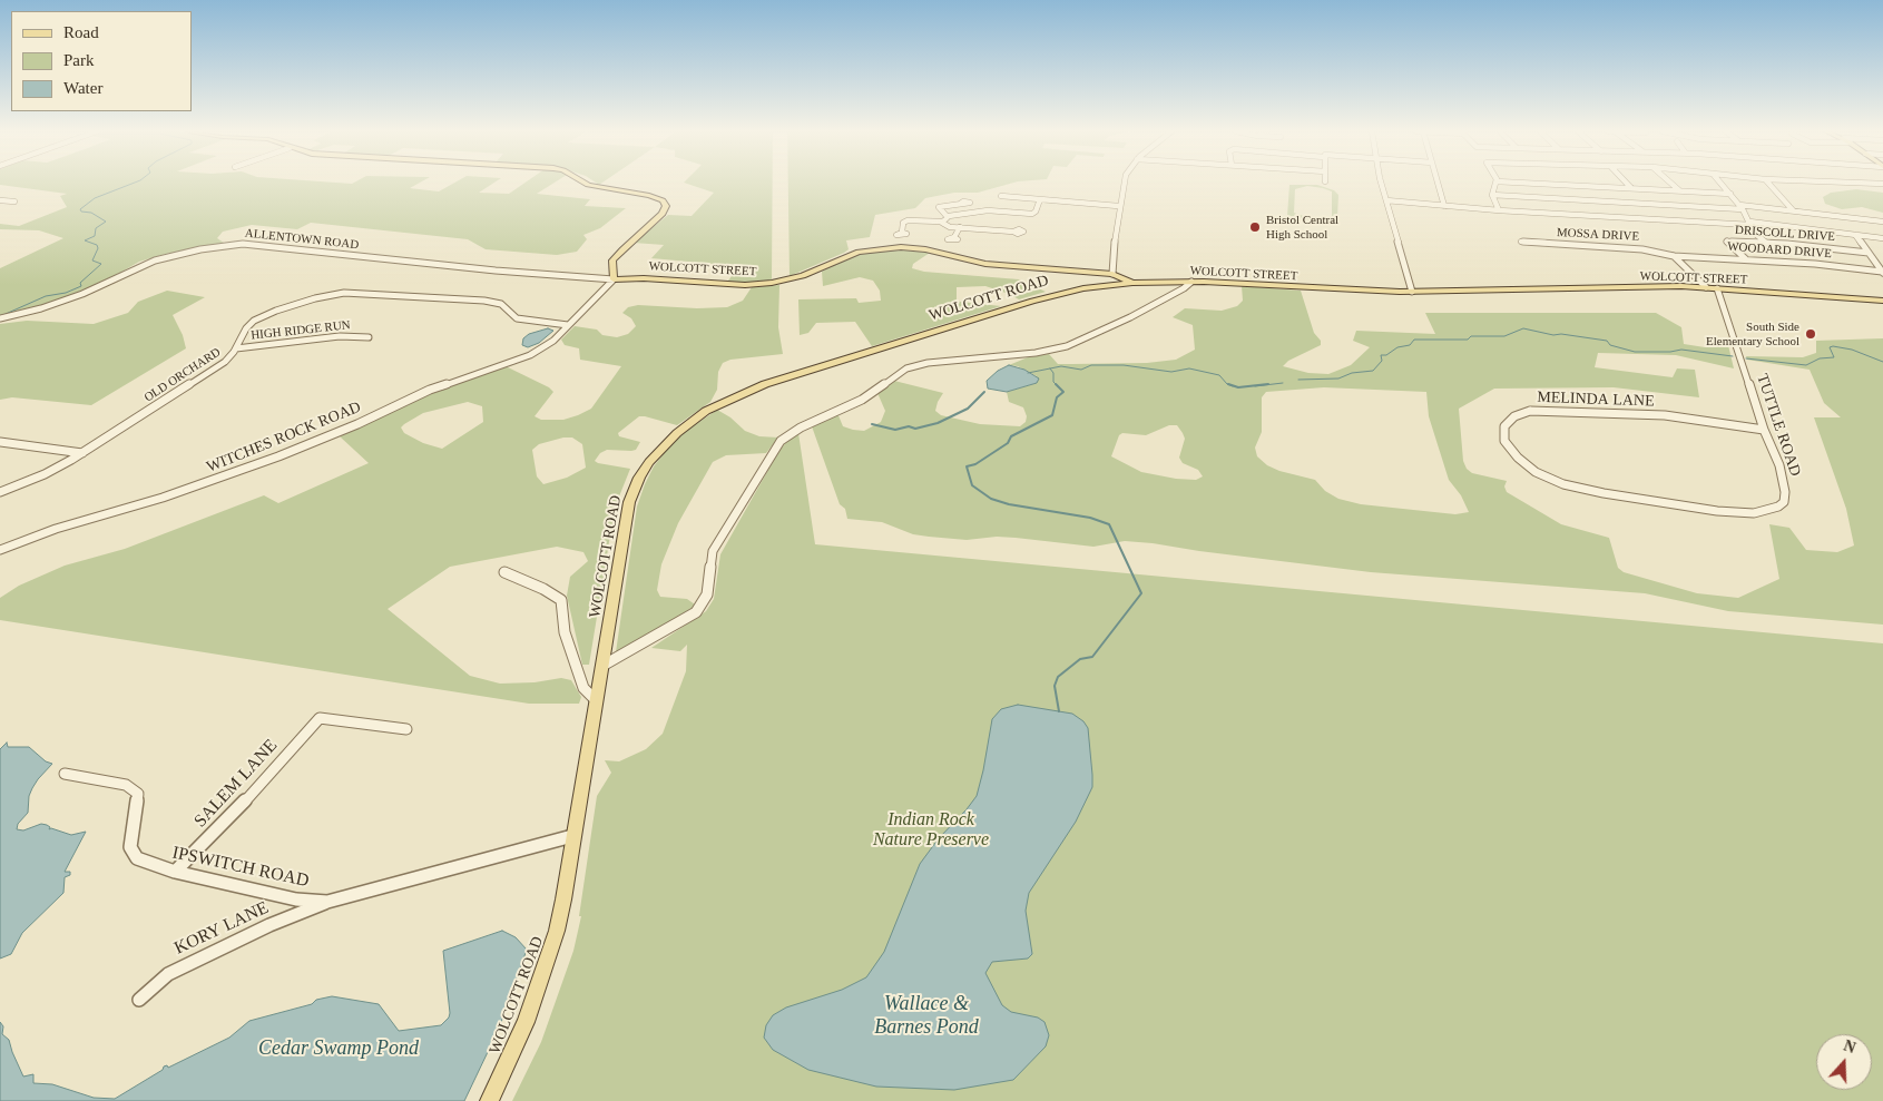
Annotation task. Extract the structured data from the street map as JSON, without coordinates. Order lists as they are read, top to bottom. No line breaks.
{"streets":{"main road":["WOLCOTT STREET","WOLCOTT ROAD"],"street":["DRISCOLL DRIVE","MOSSA DRIVE","ALLENTOWN ROAD","WOODARD DRIVE","HIGH RIDGE RUN","OLD ORCHARD","MELINDA LANE","TUTTLE ROAD","WITCHES ROCK ROAD","SALEM LANE","IPSWITCH ROAD","KORY LANE"]},"crossings":[["DRISCOLL DRIVE","WOODARD DRIVE"],["MOSSA DRIVE","WOODARD DRIVE"],["ALLENTOWN ROAD","WOLCOTT STREET"],["ALLENTOWN ROAD","WITCHES ROCK ROAD"],["WOLCOTT STREET","WOLCOTT ROAD"],["WOLCOTT STREET","TUTTLE ROAD"],["WOLCOTT STREET","WITCHES ROCK ROAD"],["WOLCOTT ROAD","IPSWITCH ROAD"],["HIGH RIDGE RUN","OLD ORCHARD"],["OLD ORCHARD","WITCHES ROCK ROAD"],["MELINDA LANE","TUTTLE ROAD"],["SALEM LANE","IPSWITCH ROAD"],["IPSWITCH ROAD","KORY LANE"]],"water":["Wallace & Barnes Pond","Cedar Swamp Pond"],"parks":["Indian Rock Nature Preserve"],"places":["Bristol Central High School","South Side Elementary School"],"legend":["Road","Park","Water"],"north":"top"}
